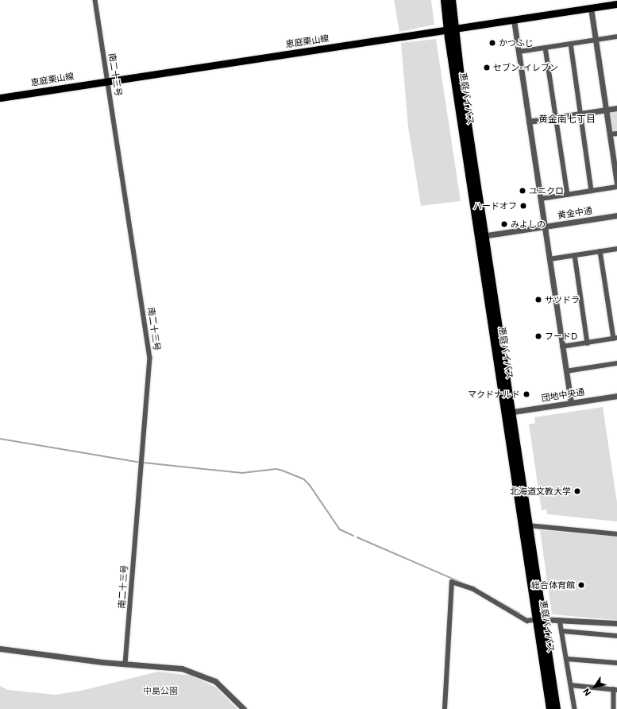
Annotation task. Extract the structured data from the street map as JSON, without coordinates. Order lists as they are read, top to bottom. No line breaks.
{"streets":{"highway":["恵庭バイパス"],"main road":["恵庭栗山線"],"street":["南二十三号","黄金中通","団地中央通"]},"crossings":[["恵庭栗山線","南二十三号"],["恵庭栗山線","恵庭バイパス"],["恵庭バイパス","黄金中通"],["恵庭バイパス","団地中央通"]],"districts":["黄金南七丁目"],"parks":["中島公園"],"places":["かつふじ","セブン-イレブン","ユニクロ","ハードオフ","みよしの","サツドラ","フードD","マクドナルド","北海道文教大学","総合体育館"],"north":"bottom left"}
